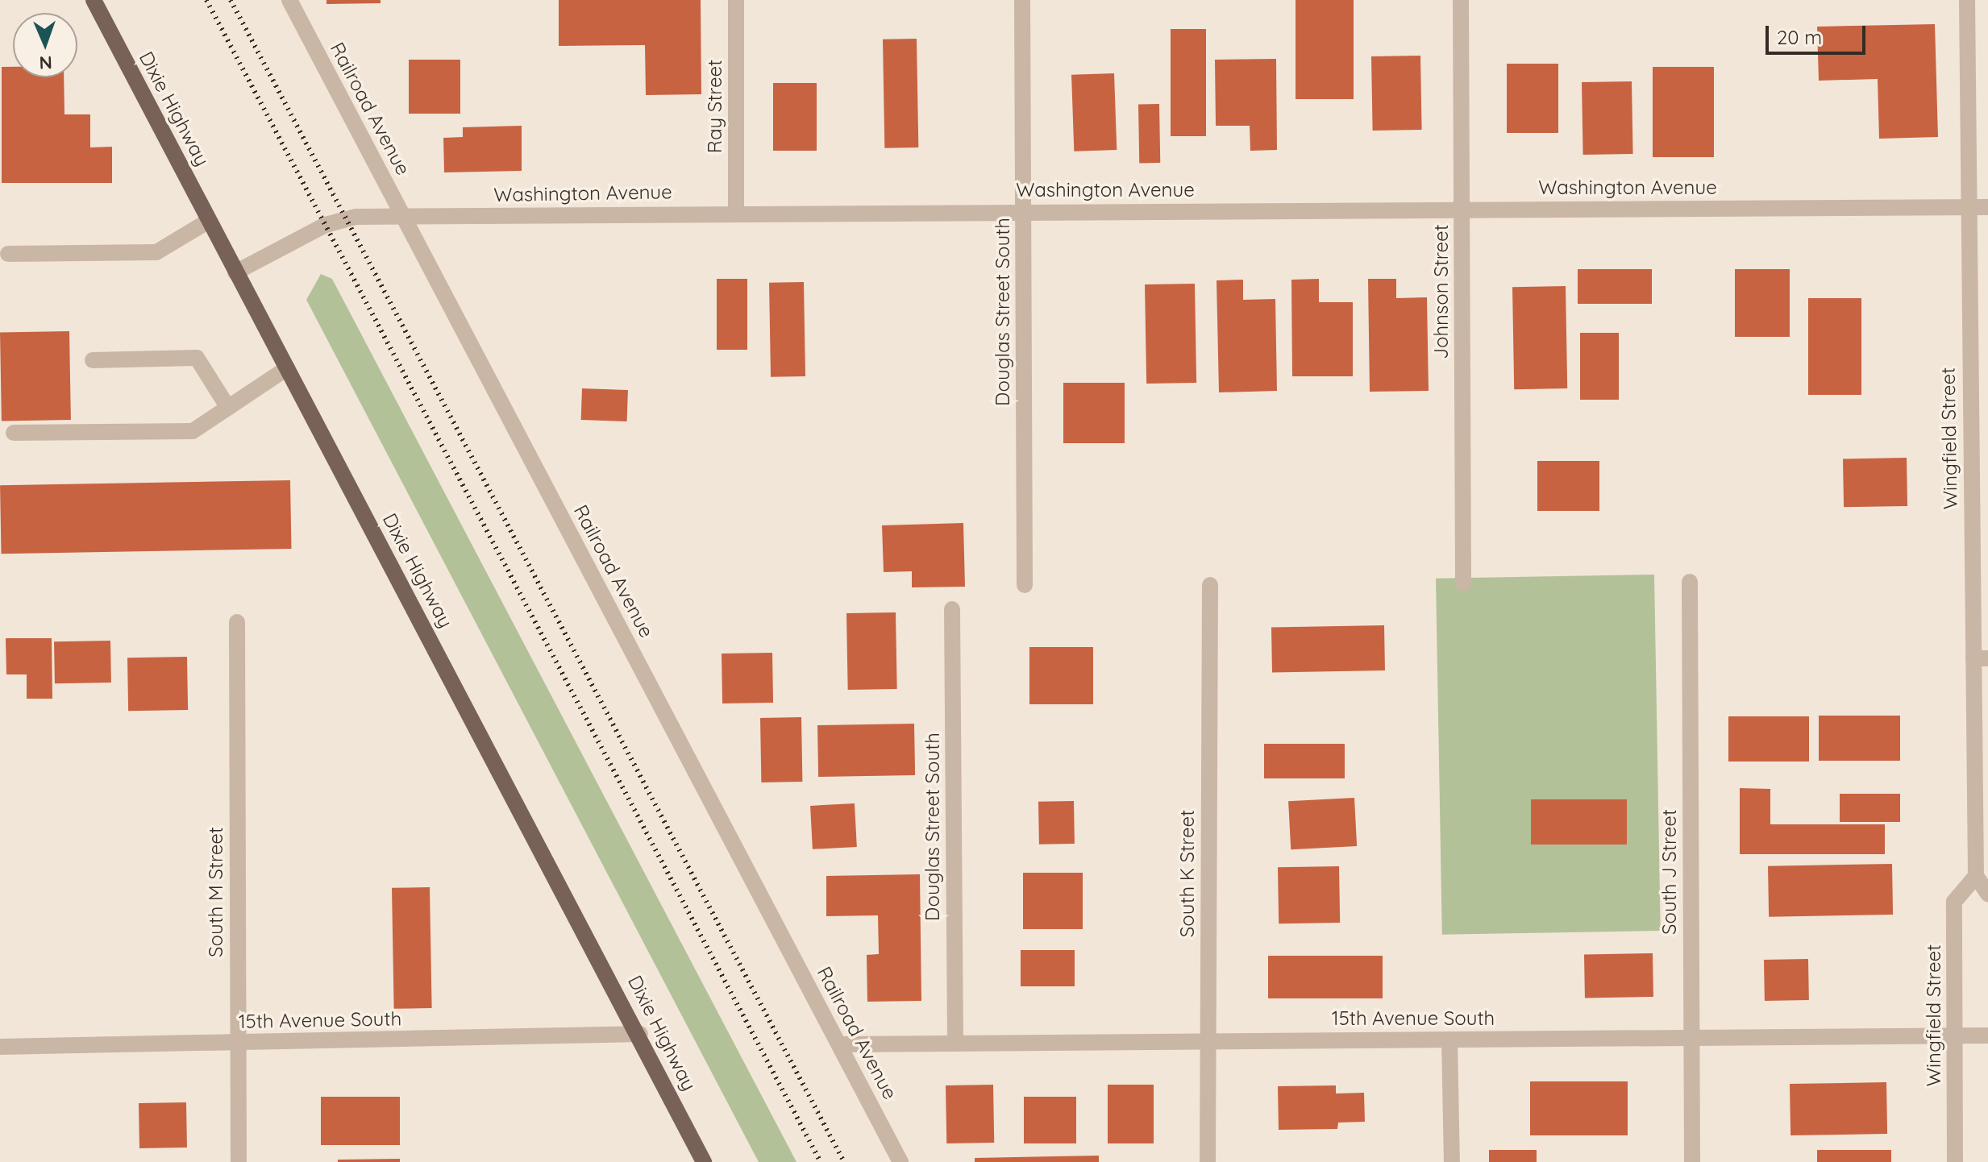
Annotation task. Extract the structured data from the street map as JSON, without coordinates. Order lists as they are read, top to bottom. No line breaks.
{"streets":{"main road":["Dixie Highway"],"street":["Ray Street","Railroad Avenue","Washington Avenue","Johnson Street","Douglas Street South","Wingfield Street","South J Street","South K Street","South M Street","15th Avenue South"]},"crossings":[["Ray Street","Washington Avenue"],["Dixie Highway","Washington Avenue"],["Dixie Highway","15th Avenue South"],["Railroad Avenue","Washington Avenue"],["Railroad Avenue","15th Avenue South"],["Washington Avenue","Johnson Street"],["Washington Avenue","Douglas Street South"],["Washington Avenue","Wingfield Street"],["Douglas Street South","15th Avenue South"],["Wingfield Street","15th Avenue South"],["South J Street","15th Avenue South"],["South K Street","15th Avenue South"],["South M Street","15th Avenue South"]],"scale_bar":"20 m","north":"bottom"}
